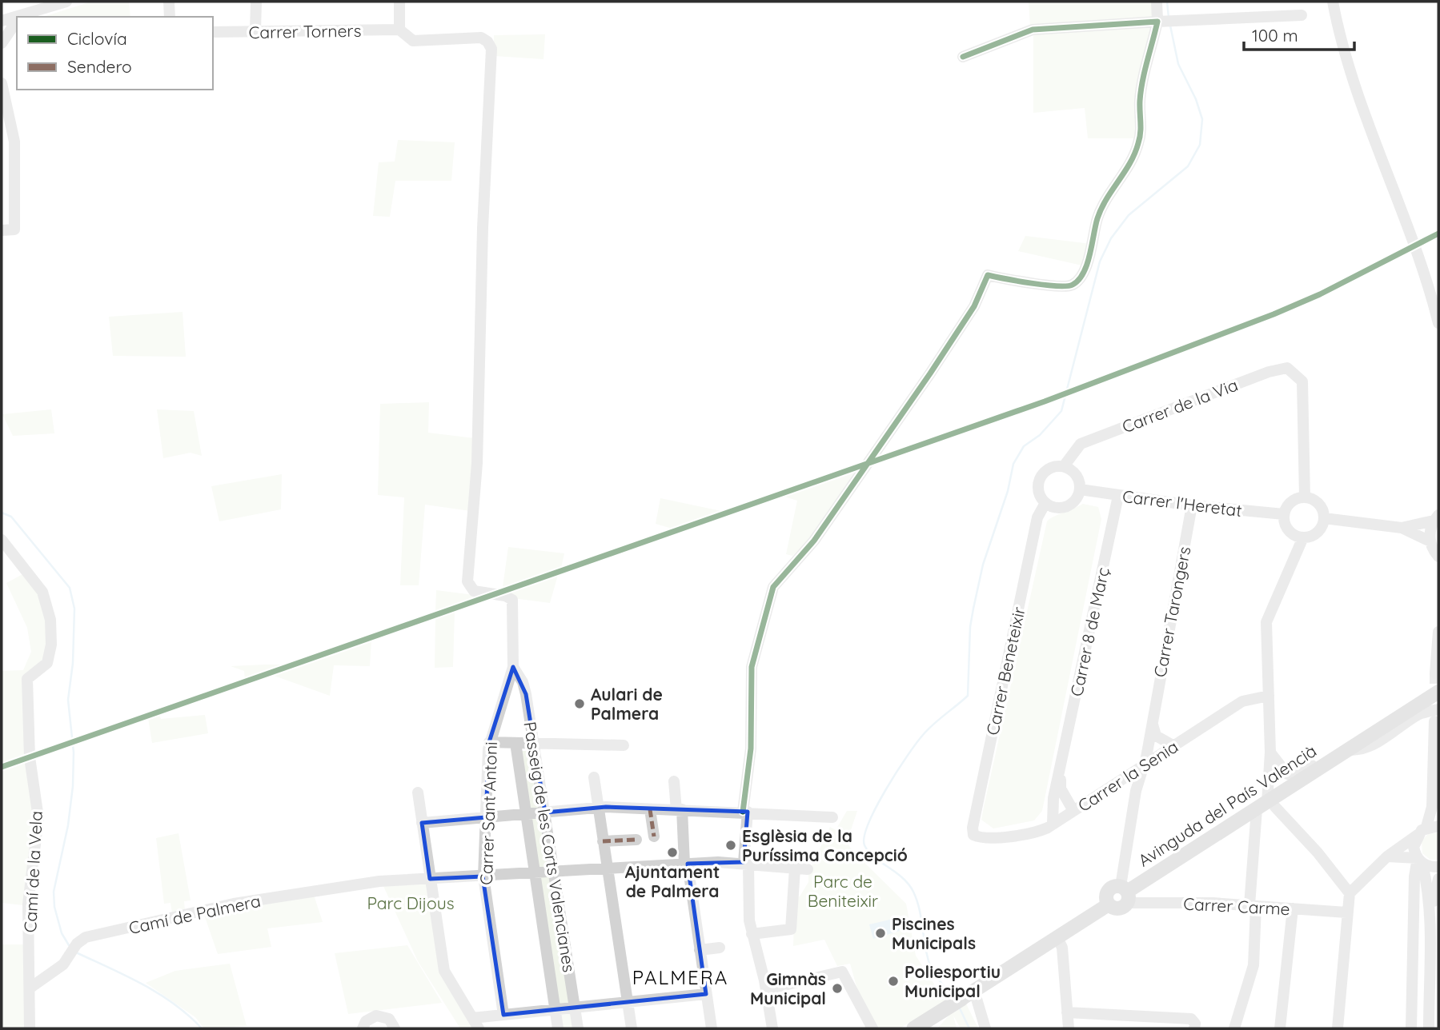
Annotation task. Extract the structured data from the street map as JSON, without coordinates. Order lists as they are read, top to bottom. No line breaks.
{"streets":{"main road":["Avinguda del País Valencià"],"street":["Carrer Torners","Carrer de la Via","Carrer l'Heretat","Carrer Tarongers","Carrer 8 de Març","Carrer Beneteixir","Carrer la Senia","Carrer Sant Antoni","Passeig de les Corts Valencianes","Camí de la Vela","Carrer Carme","Camí de Palmera"]},"crossings":[["Carrer Torners","Carrer Sant Antoni"],["Carrer de la Via","Carrer l'Heretat"],["Carrer de la Via","Carrer Beneteixir"],["Carrer l'Heretat","Carrer Tarongers"],["Carrer l'Heretat","Carrer 8 de Març"],["Carrer l'Heretat","Carrer Beneteixir"],["Carrer Tarongers","Carrer la Senia"],["Carrer Tarongers","Avinguda del País Valencià"],["Carrer Tarongers","Carrer Carme"],["Carrer 8 de Març","Carrer la Senia"],["Carrer Beneteixir","Carrer la Senia"],["Avinguda del País Valencià","Carrer Carme"],["Carrer Sant Antoni","Passeig de les Corts Valencianes"],["Carrer Sant Antoni","Camí de Palmera"],["Passeig de les Corts Valencianes","Camí de Palmera"],["Camí de la Vela","Camí de Palmera"]],"districts":["PALMERA"],"parks":["Parc de Beniteixir","Parc Dijous"],"places":["Aulari de Palmera","Esglèsia de la Puríssima Concepció","Ajuntament de Palmera","Piscines Municipals","Poliesportiu Municipal","Gimnàs Municipal"],"legend":["Ciclovía","Sendero"],"scale_bar":"100 m"}
